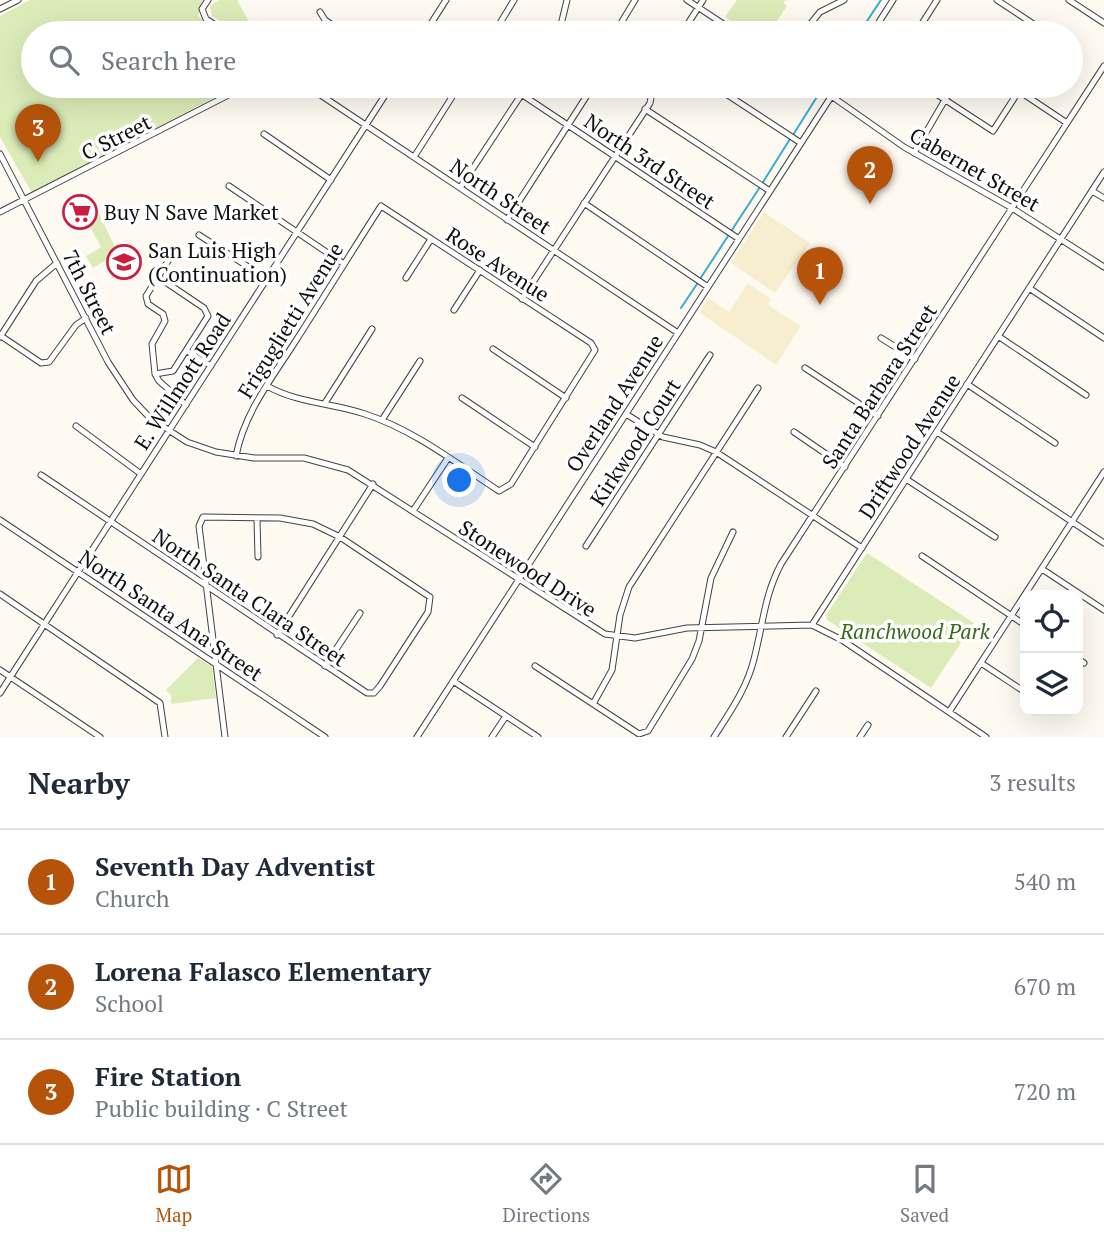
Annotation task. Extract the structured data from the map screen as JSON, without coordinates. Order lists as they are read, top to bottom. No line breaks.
{"streets":{"street":["C Street","North 3rd Street","Cabernet Street","North Street","Rose Avenue","7th Street","Friguglietti Avenue","E. Willmott Road","Santa Barbara Street","Overland Avenue","Kirkwood Court","Driftwood Avenue","Stonewood Drive","North Santa Clara Street","North Santa Ana Street"]},"crossings":[["C Street","7th Street"],["North 3rd Street","Overland Avenue"],["Cabernet Street","Santa Barbara Street"],["Cabernet Street","Driftwood Avenue"],["North Street","E. Willmott Road"],["North Street","Overland Avenue"],["Rose Avenue","Friguglietti Avenue"],["7th Street","E. Willmott Road"],["7th Street","Stonewood Drive"],["Friguglietti Avenue","Stonewood Drive"],["E. Willmott Road","Stonewood Drive"],["E. Willmott Road","North Santa Clara Street"],["E. Willmott Road","North Santa Ana Street"],["Santa Barbara Street","Stonewood Drive"],["Overland Avenue","Stonewood Drive"],["Driftwood Avenue","Stonewood Drive"]],"parks":["Ranchwood Park"],"places":{"supermarket":["Buy N Save Market"],"school or university":["San Luis High (Continuation)"]},"page":{"search":"Search here","pins":["3","2","1"],"heading":["Nearby","3 results"],"list":[{"mark":"1","name":"Seventh Day Adventist","note":"Church","value":"540 m"},{"mark":"2","name":"Lorena Falasco Elementary","note":"School","value":"670 m"},{"mark":"3","name":"Fire Station","note":"Public building · C Street","value":"720 m"}],"nav":["Map","Directions","Saved"]}}
